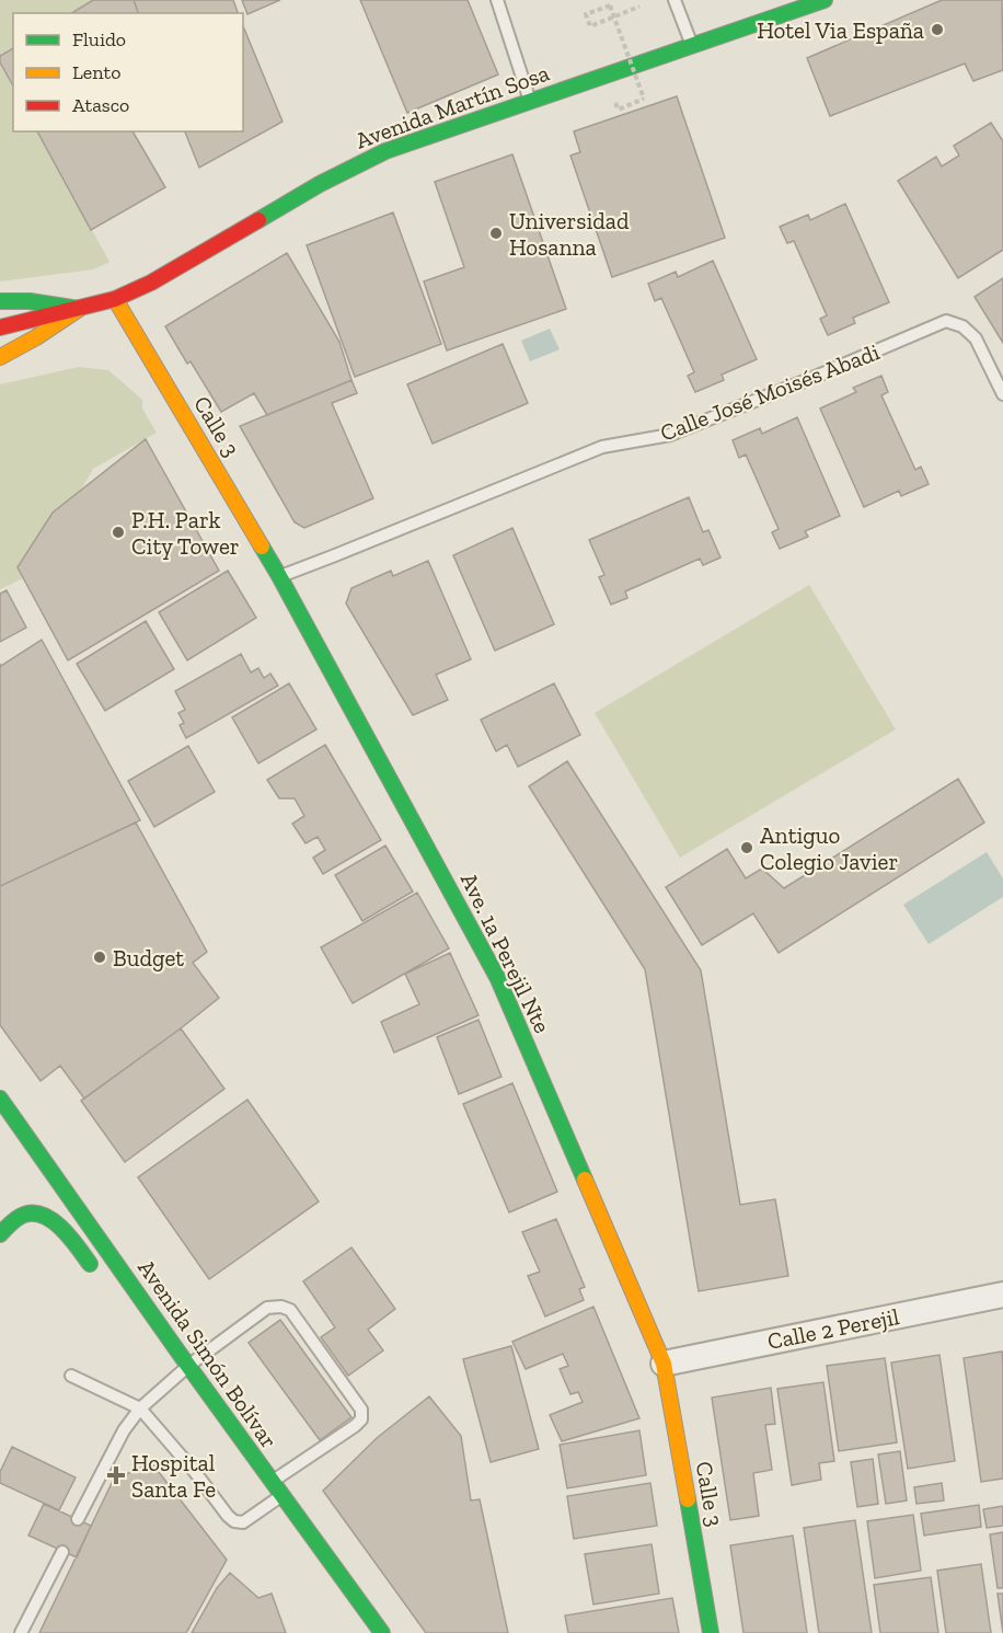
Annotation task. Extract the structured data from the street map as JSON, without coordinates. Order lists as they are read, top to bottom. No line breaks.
{"streets":{"main road":["Avenida Martín Sosa","Calle 3","Ave. 1a Perejil Nte","Avenida Simón Bolívar"],"street":["Calle 2 Perejil"],"lane":["Calle José Moisés Abadi"]},"crossings":[["Avenida Martín Sosa","Calle 3"],["Calle José Moisés Abadi","Calle 3"],["Calle José Moisés Abadi","Ave. 1a Perejil Nte"],["Calle 3","Ave. 1a Perejil Nte"],["Calle 3","Calle 2 Perejil"],["Ave. 1a Perejil Nte","Calle 2 Perejil"]],"places":{"other":["Hotel Via España","Universidad Hosanna","P.H. Park City Tower","Antiguo Colegio Javier","Budget"],"health":["Hospital Santa Fe"]},"legend":["Fluido","Lento","Atasco"]}
